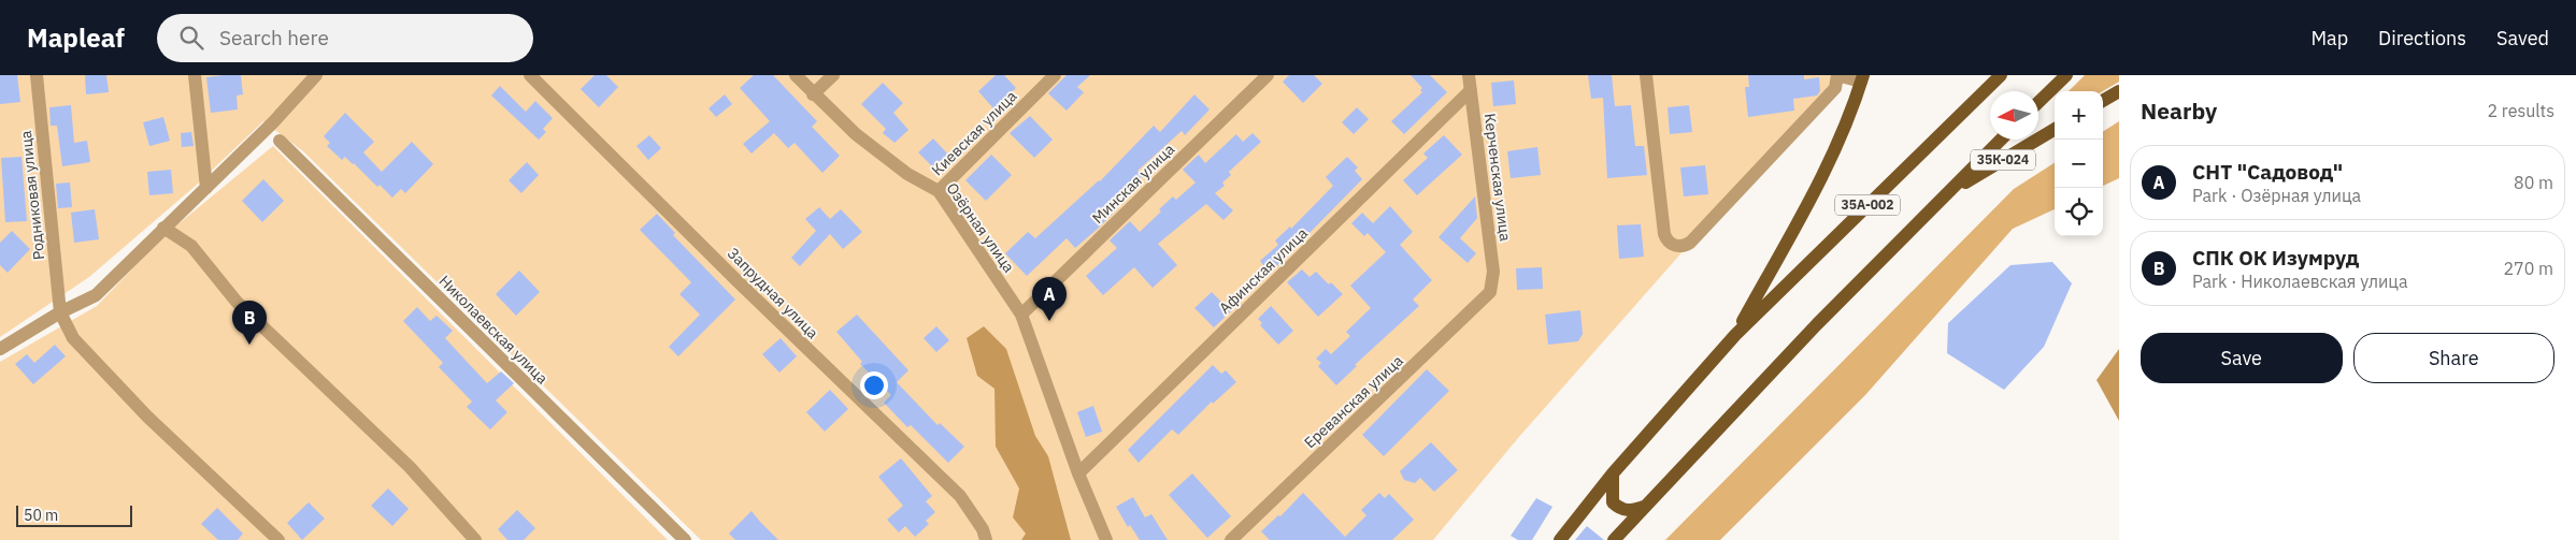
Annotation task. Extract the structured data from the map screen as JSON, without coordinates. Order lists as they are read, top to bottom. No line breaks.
{"streets":{"main road":["35К-024","35А-002"],"street":["Киевская улица","Керченская улица","Минская улица","Родниковая улица","Озёрная улица","Афинская улица","Запрудная улица","Николаевская улица","Ереванская улица"]},"crossings":[["Киевская улица","Озёрная улица"],["35К-024","35А-002"],["Керченская улица","Афинская улица"],["Керченская улица","Ереванская улица"],["Минская улица","Озёрная улица"],["Озёрная улица","Афинская улица"]],"scale_bar":"50 m","north":"left","page":{"header":"Mapleaf","search":"Search here","nav":["Map","Directions","Saved"],"heading":["Nearby","2 results"],"map_buttons":["+","−"],"list":[{"mark":"A","name":"СНТ \"Садовод\"","note":"Park · Озёрная улица","value":"80 m"},{"mark":"B","name":"СПК ОК Изумруд","note":"Park · Николаевская улица","value":"270 m"}],"pins":["A","B"],"buttons":["Save","Share"],"scale":"50 m"}}
